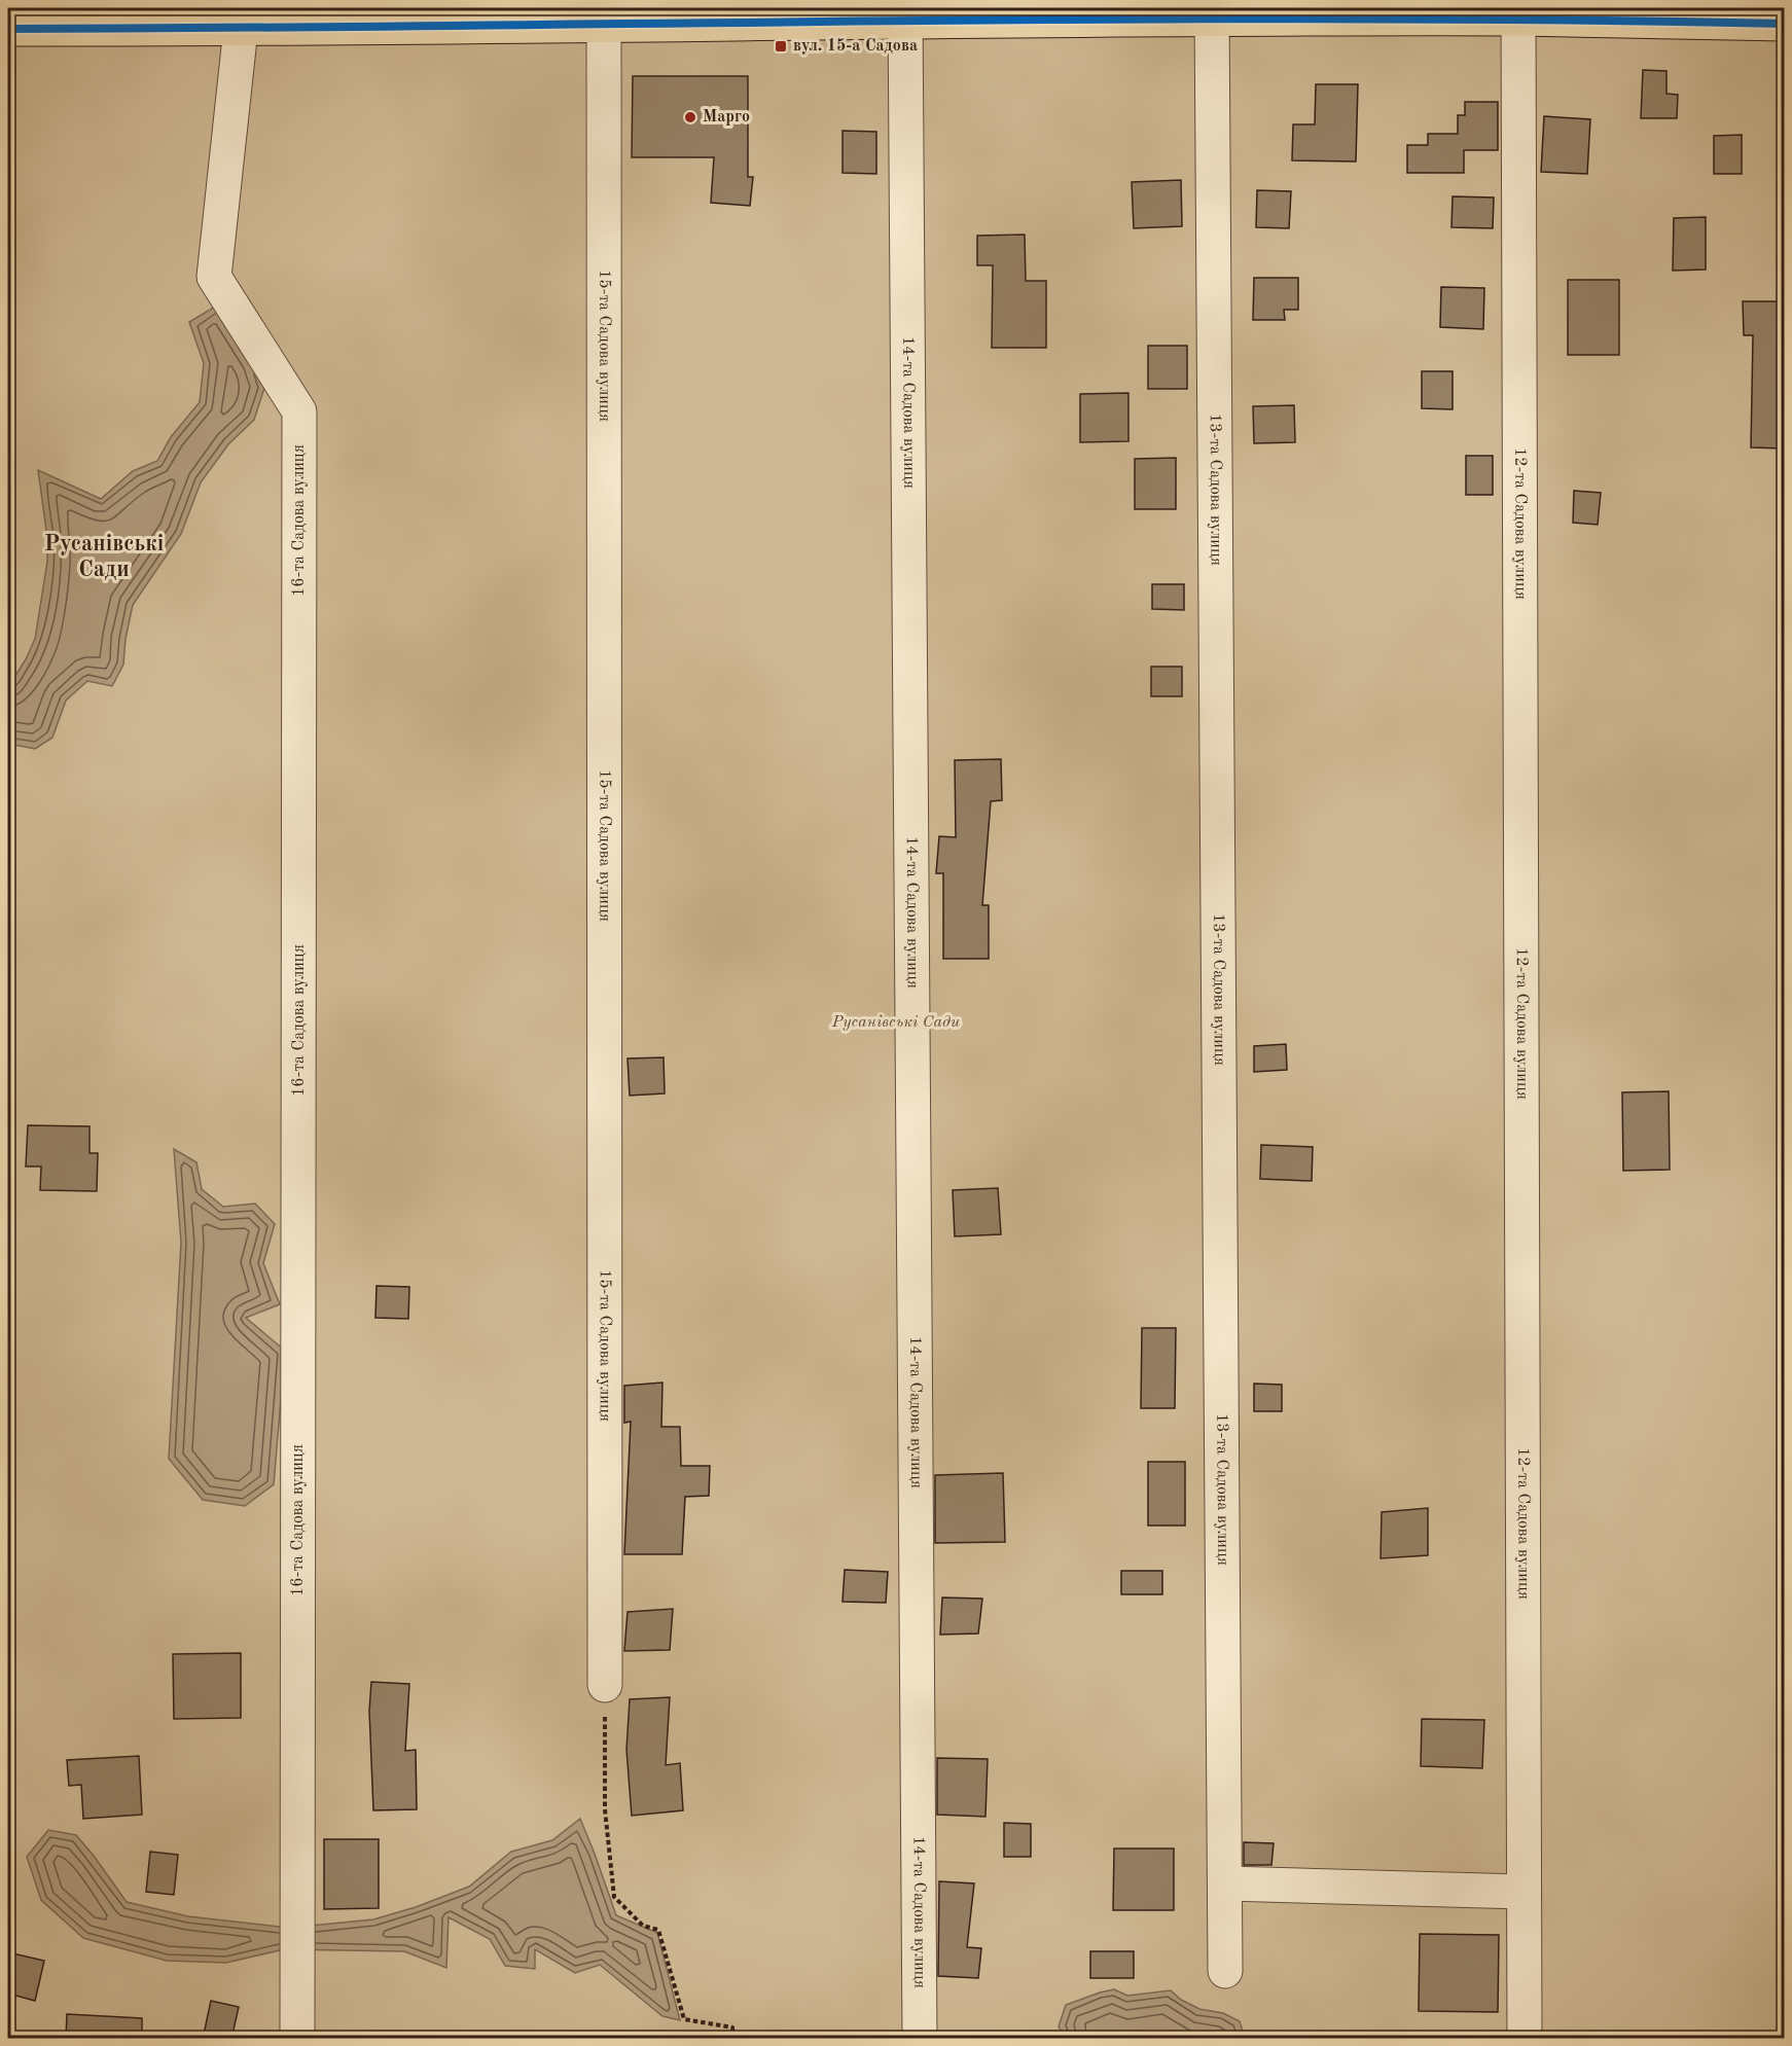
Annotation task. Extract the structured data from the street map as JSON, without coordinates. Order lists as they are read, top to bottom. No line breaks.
{"streets":{"street":["15-та Садова вулиця","14-та Садова вулиця","13-та Садова вулиця","16-та Садова вулиця","12-та Садова вулиця"]},"districts":["Русанівські Сади"],"parks":["Русанівські Сади"],"places":{"transit":["вул. 15-а Садова"],"other":["Марго"]}}
